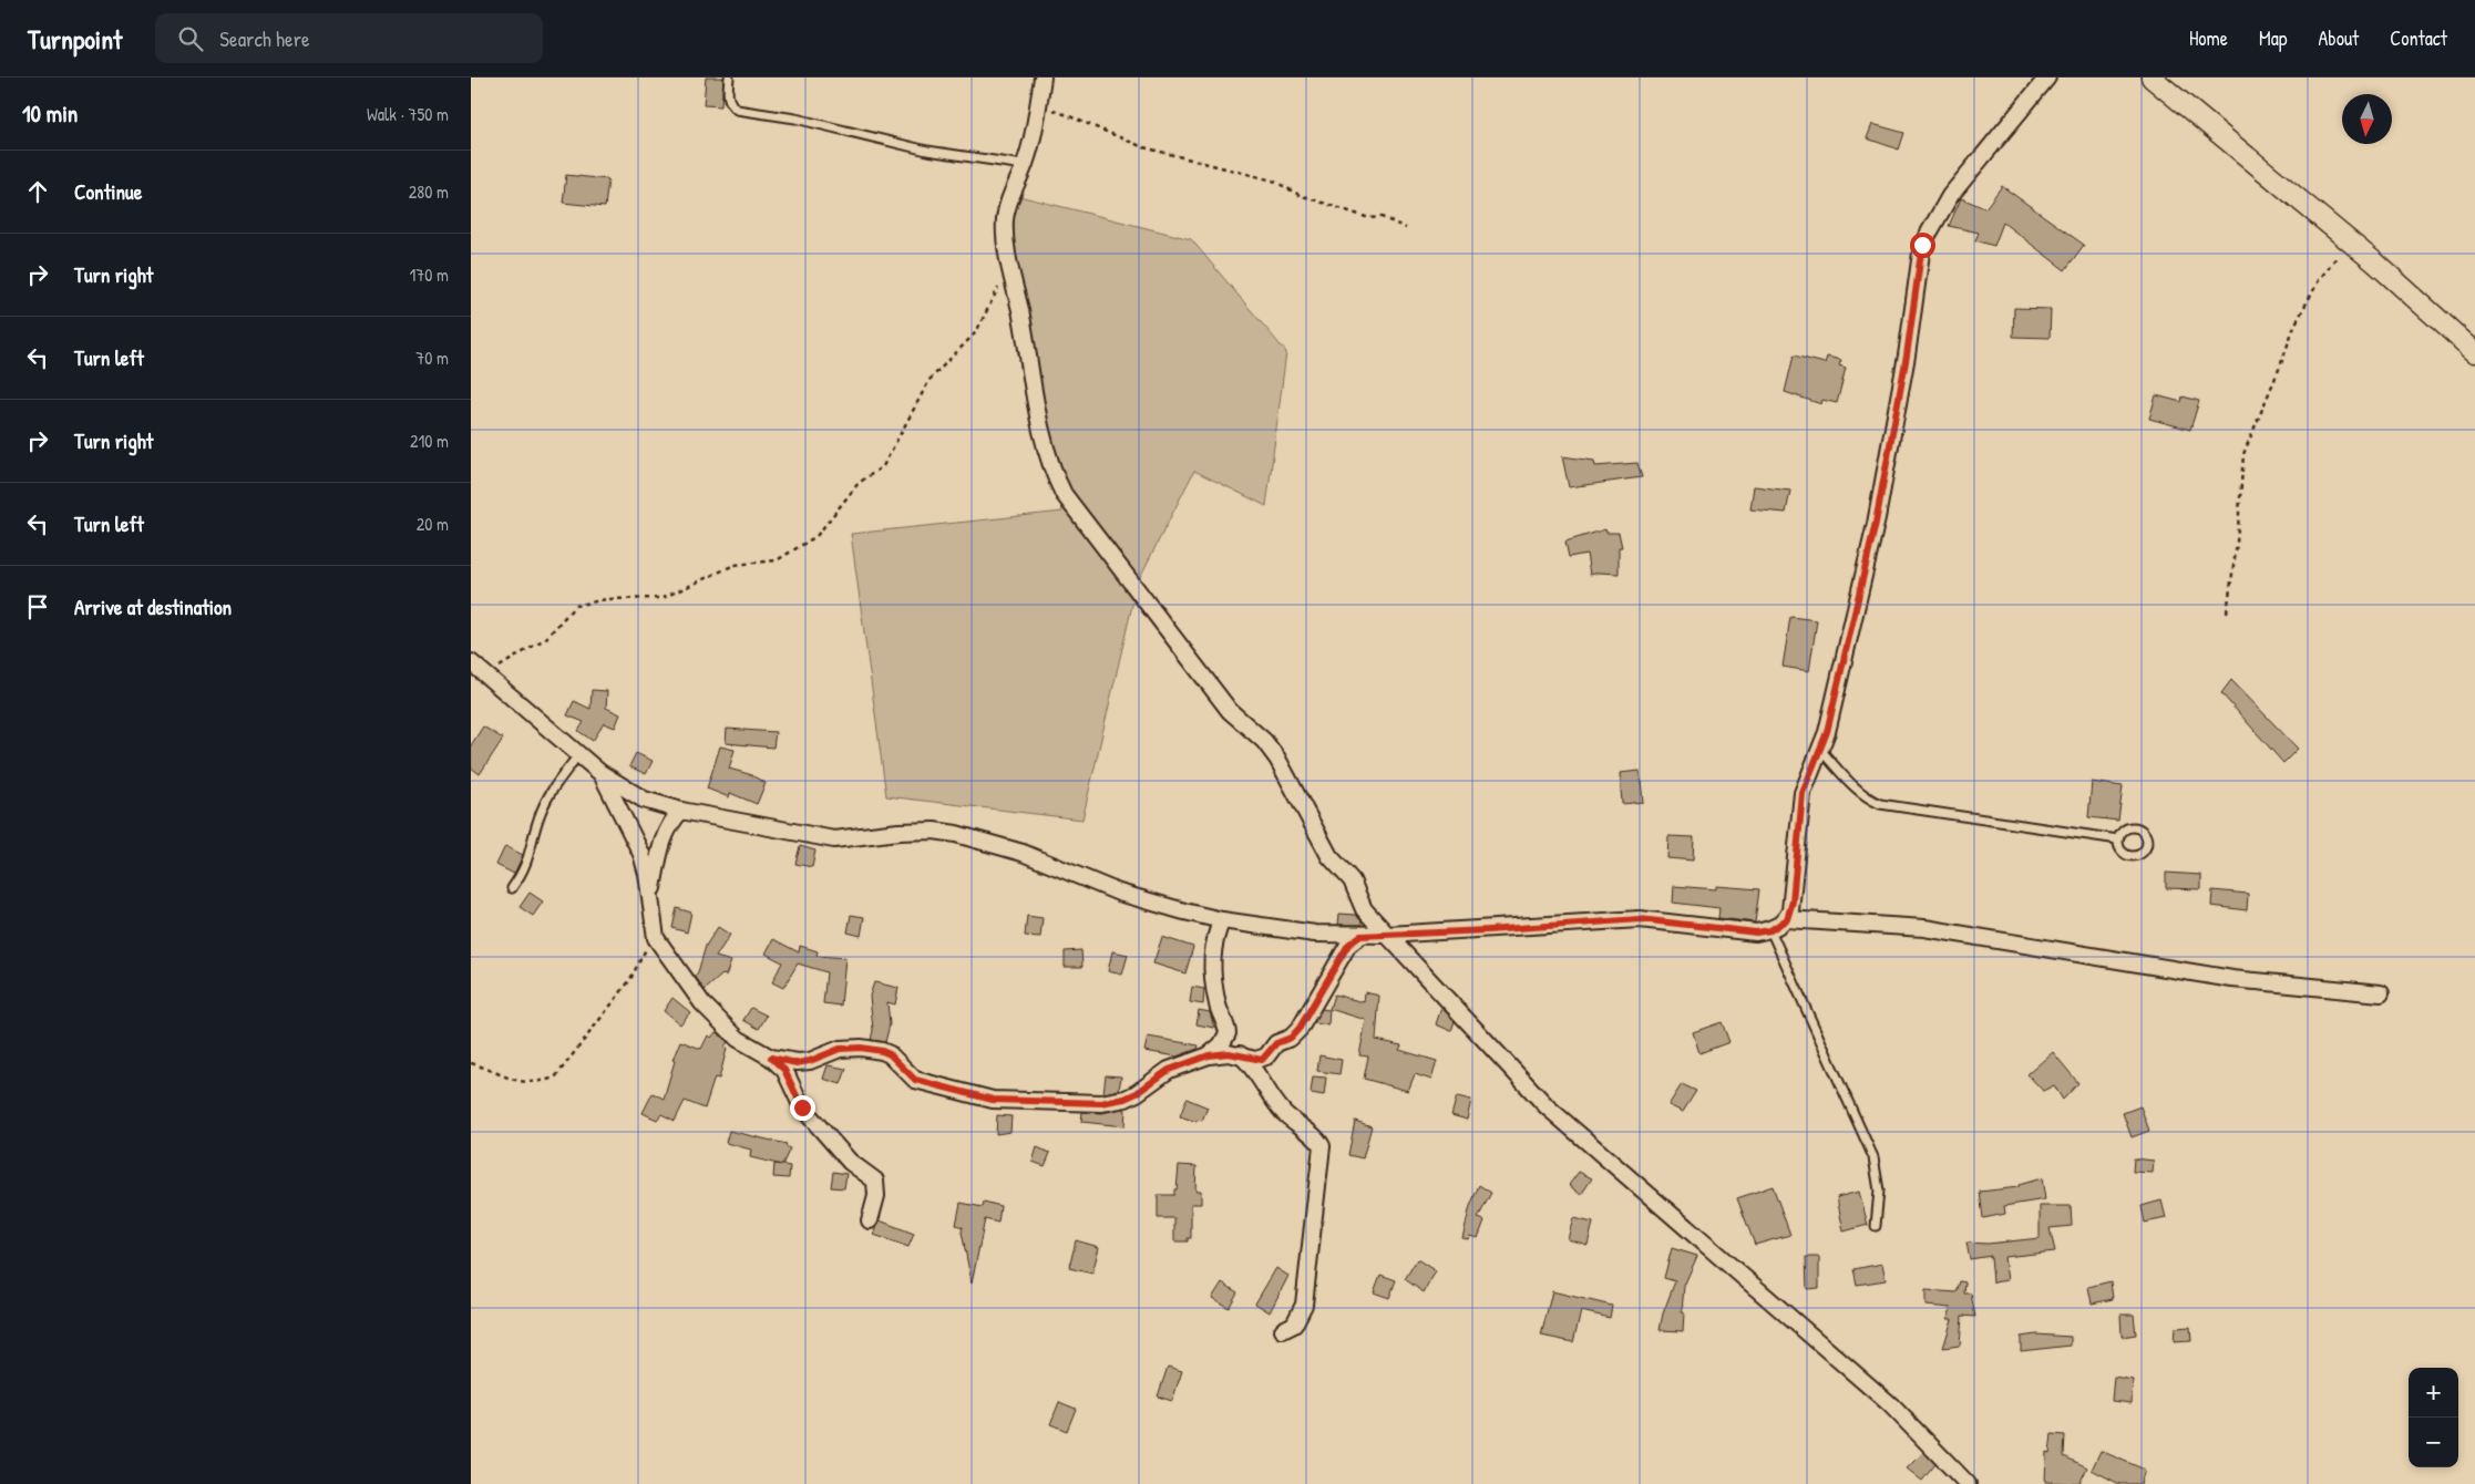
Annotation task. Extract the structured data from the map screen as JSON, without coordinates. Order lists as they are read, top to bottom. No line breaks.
{"north":"bottom","page":{"header":"Turnpoint","search":"Search here","nav":["Home","Map","About","Contact"],"heading":["10 min","Walk · 750 m"],"list":[["Continue","280 m"],["Turn right","170 m"],["Turn left","70 m"],["Turn right","210 m"],["Turn left","20 m"],"Arrive at destination"],"map_buttons":["+","−"]}}
